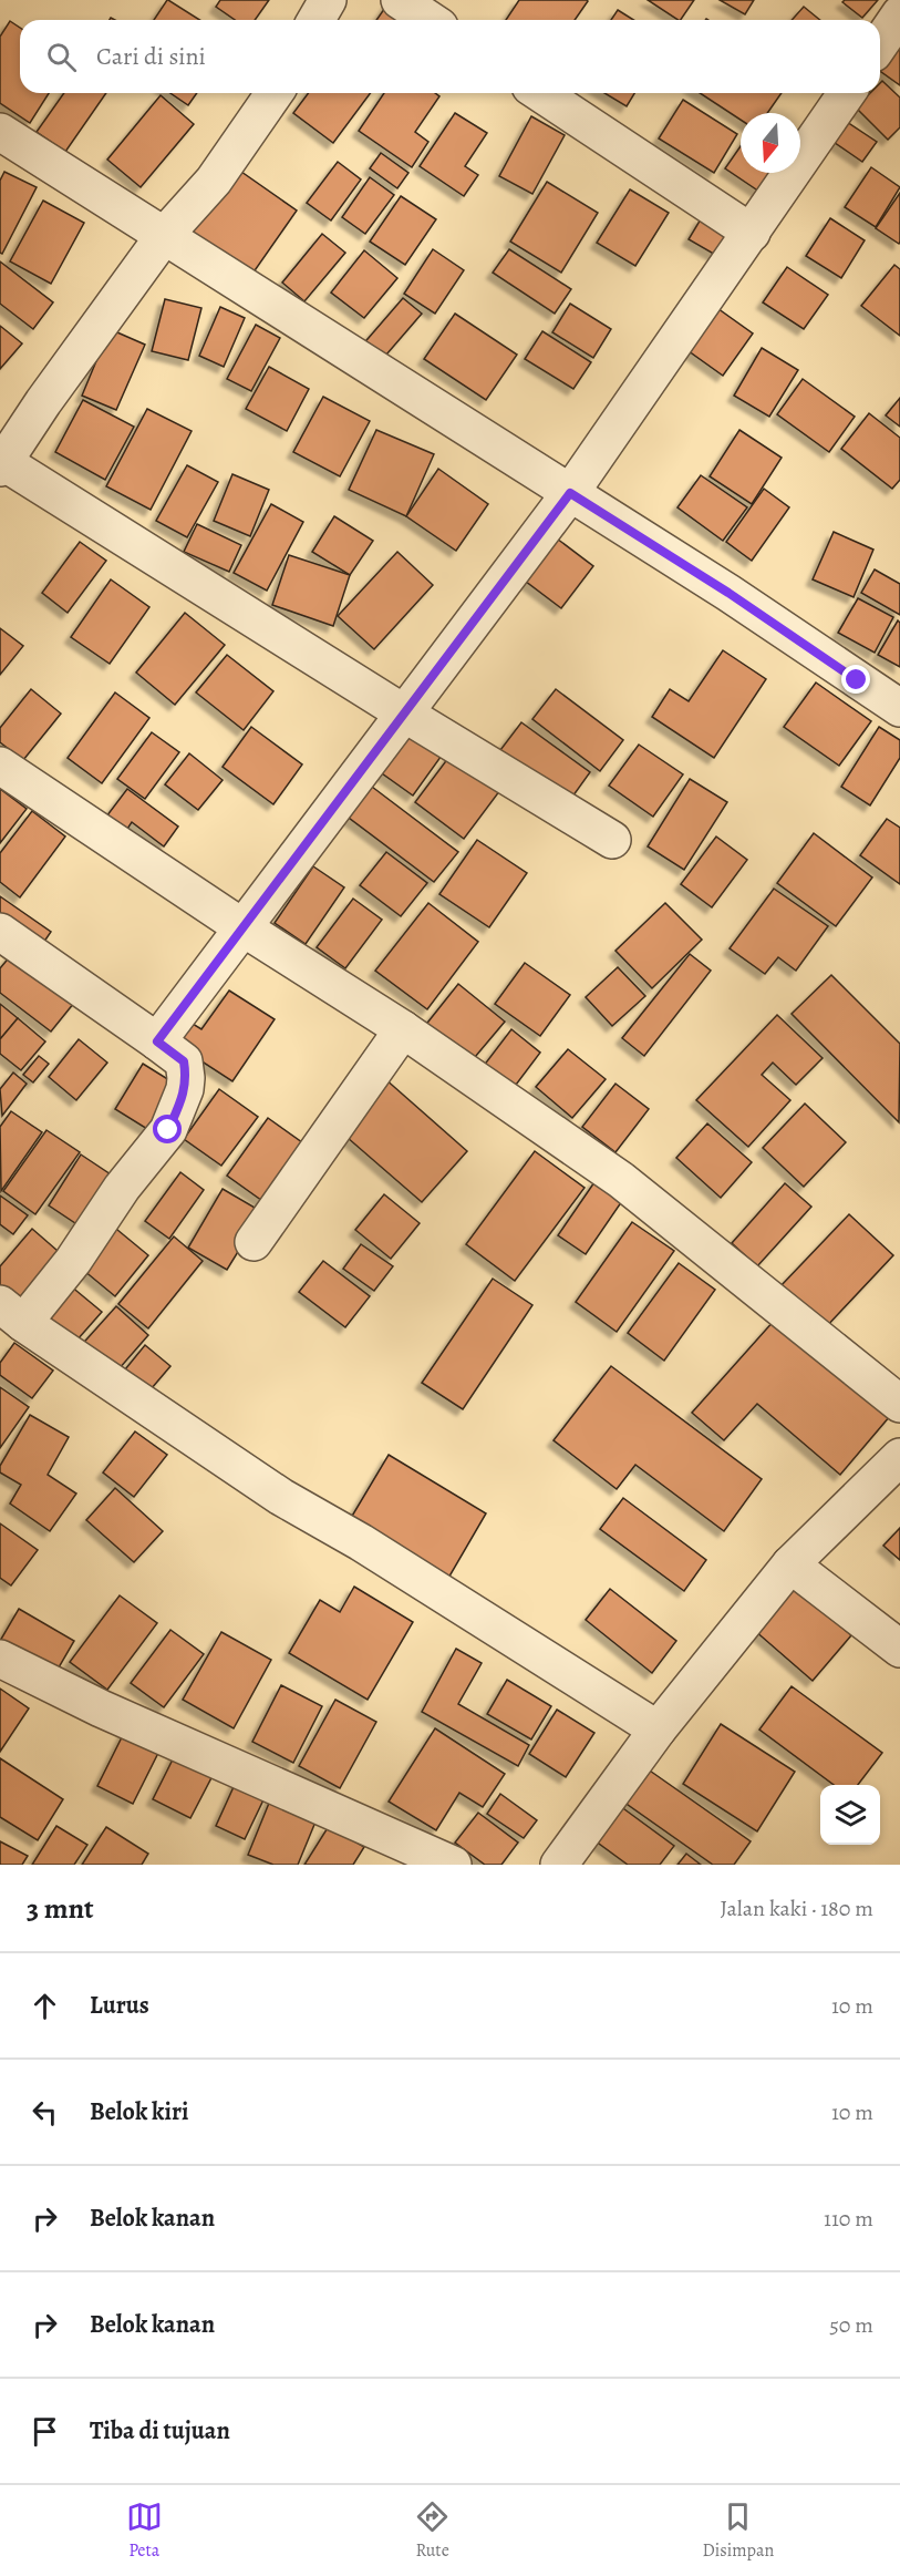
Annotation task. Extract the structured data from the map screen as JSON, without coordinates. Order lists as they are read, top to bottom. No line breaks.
{"north":"bottom","page":{"search":"Cari di sini","heading":["3 mnt","Jalan kaki · 180 m"],"list":[["Lurus","10 m"],["Belok kiri","10 m"],["Belok kanan","110 m"],["Belok kanan","50 m"],"Tiba di tujuan"],"nav":["Peta","Rute","Disimpan"]}}
